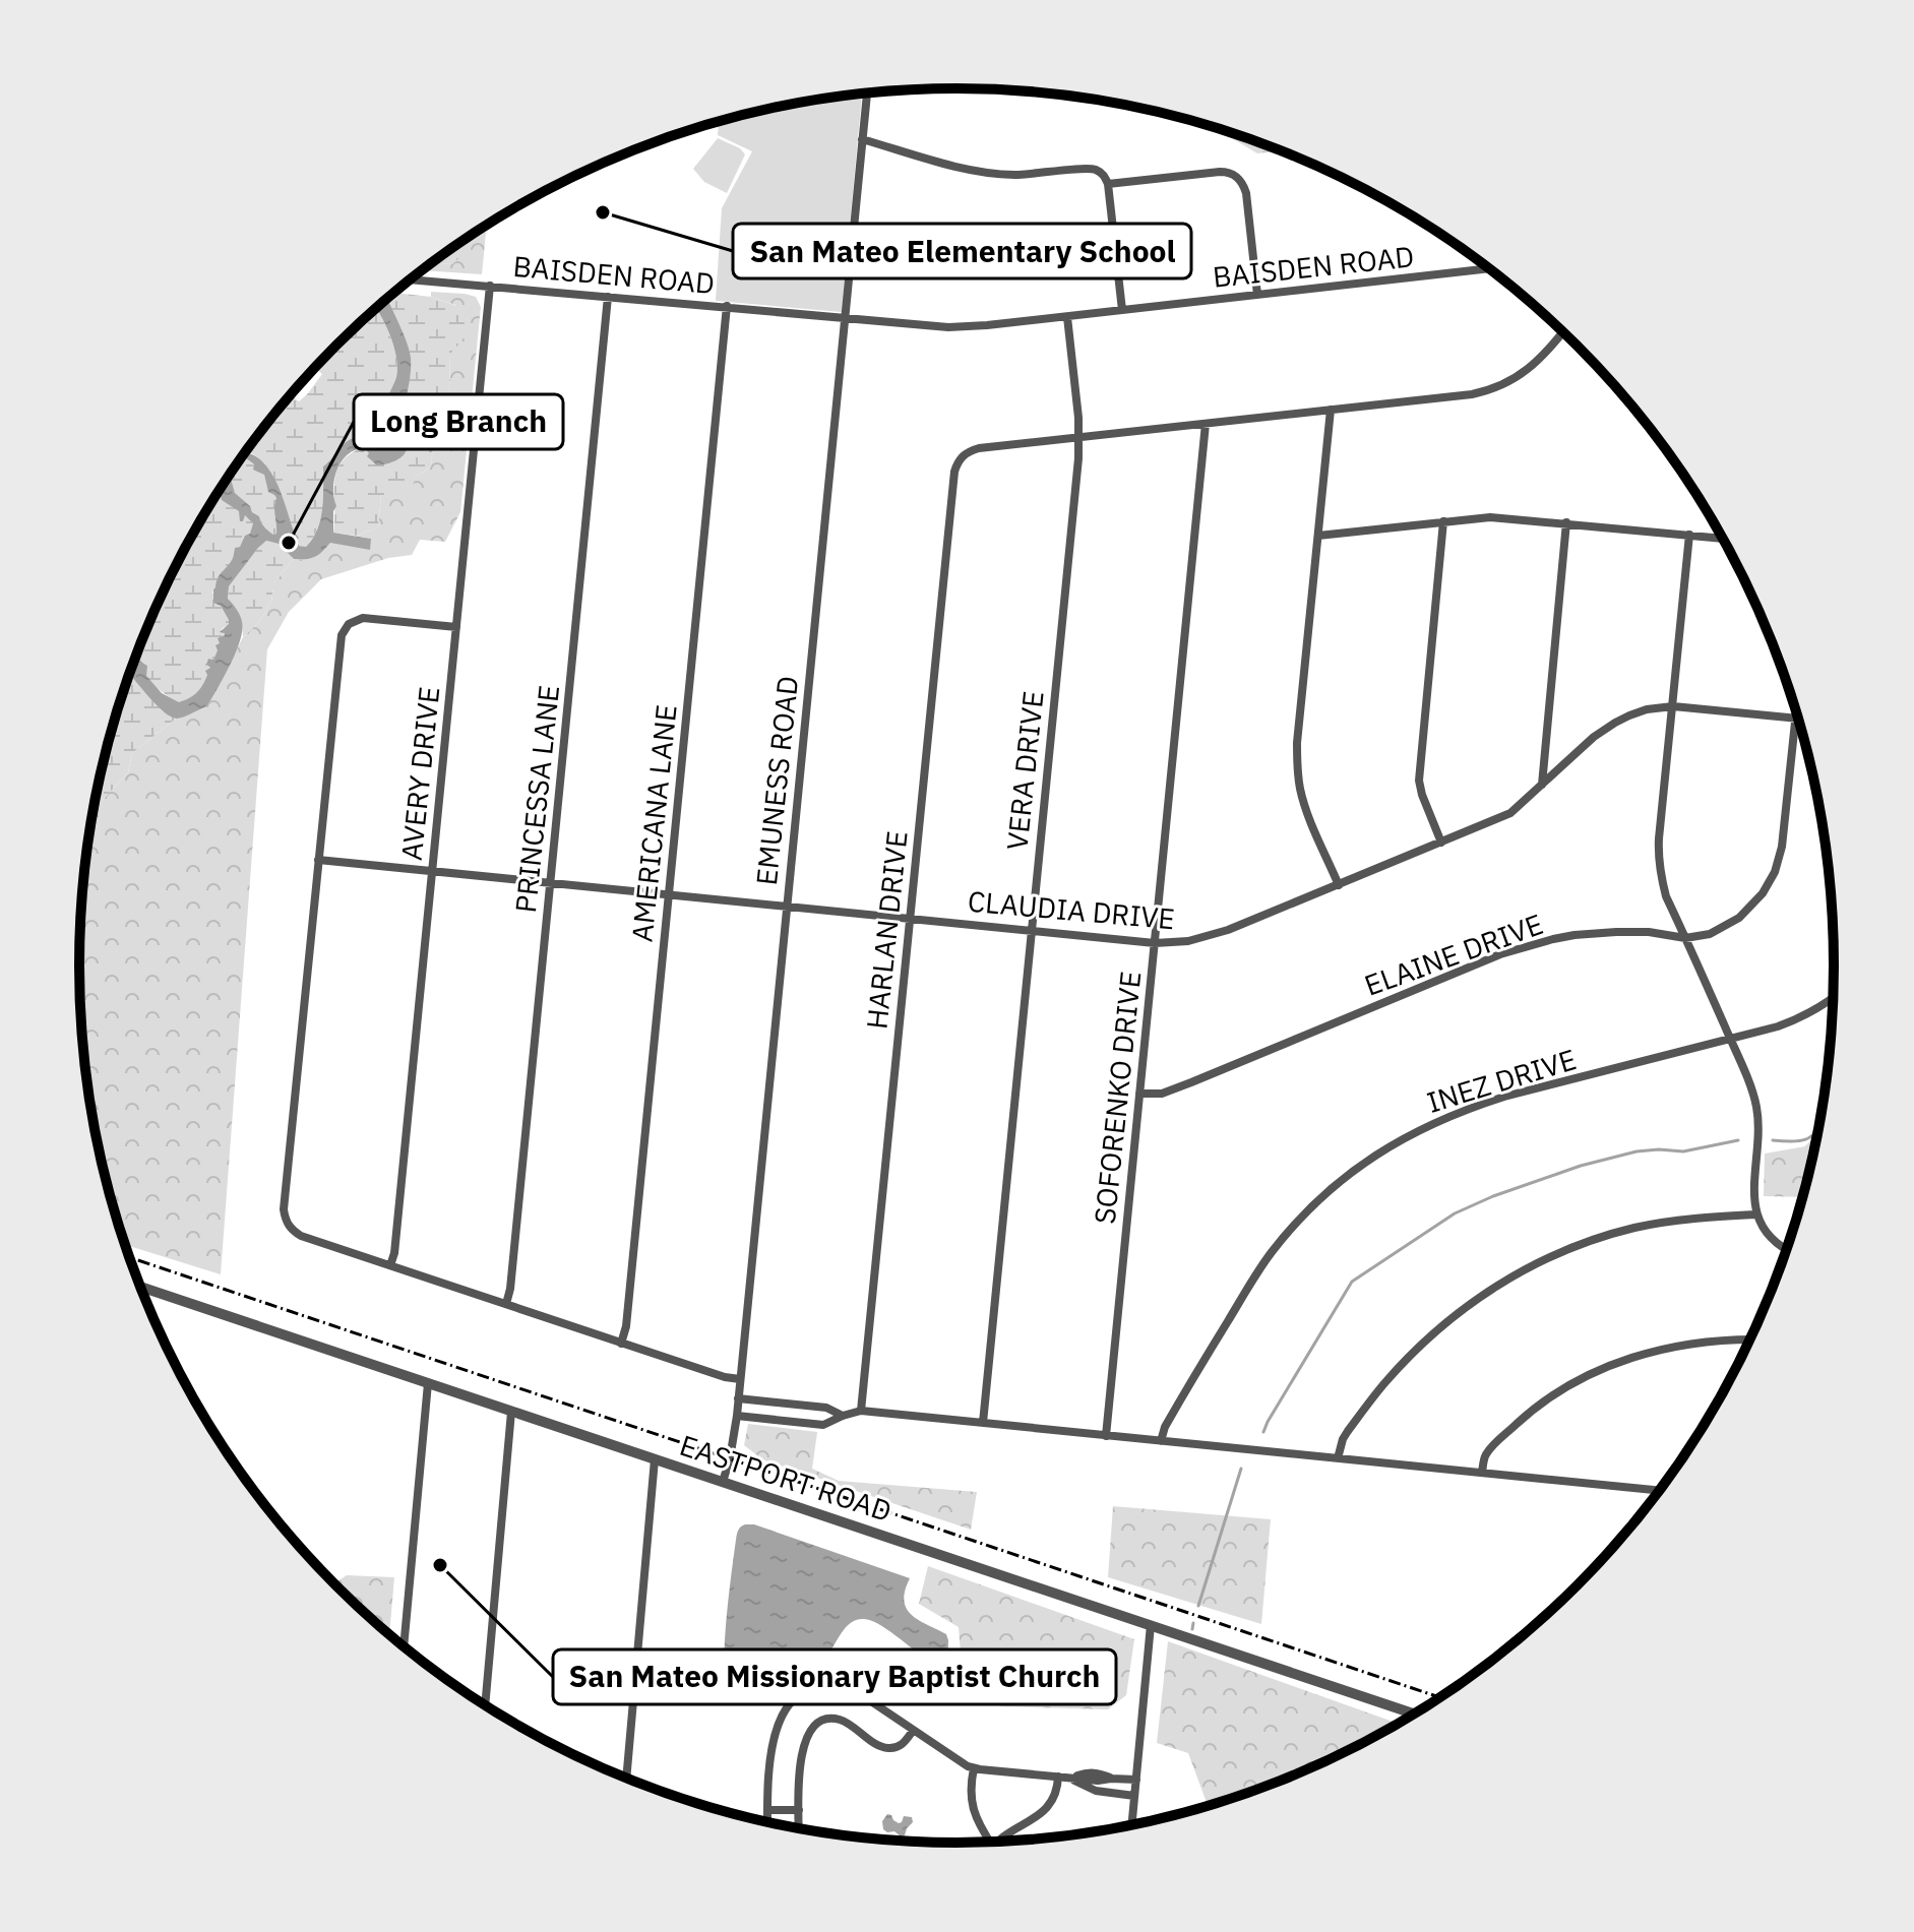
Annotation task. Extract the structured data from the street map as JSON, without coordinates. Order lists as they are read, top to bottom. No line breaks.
{"streets":{"street":["BAISDEN ROAD","VERA DRIVE","AVERY DRIVE","EMUNESS ROAD","PRINCESSA LANE","AMERICANA LANE","CLAUDIA DRIVE","HARLAN DRIVE","ELAINE DRIVE","INEZ DRIVE","SOFORENKO DRIVE","EASTPORT ROAD"]},"crossings":[["BAISDEN ROAD","VERA DRIVE"],["BAISDEN ROAD","AVERY DRIVE"],["BAISDEN ROAD","EMUNESS ROAD"],["BAISDEN ROAD","PRINCESSA LANE"],["BAISDEN ROAD","AMERICANA LANE"],["VERA DRIVE","CLAUDIA DRIVE"],["VERA DRIVE","HARLAN DRIVE"],["AVERY DRIVE","CLAUDIA DRIVE"],["EMUNESS ROAD","CLAUDIA DRIVE"],["EMUNESS ROAD","EASTPORT ROAD"],["PRINCESSA LANE","CLAUDIA DRIVE"],["AMERICANA LANE","CLAUDIA DRIVE"],["CLAUDIA DRIVE","HARLAN DRIVE"],["CLAUDIA DRIVE","ELAINE DRIVE"],["CLAUDIA DRIVE","SOFORENKO DRIVE"],["ELAINE DRIVE","SOFORENKO DRIVE"]],"places":["San Mateo Elementary School","Long Branch","San Mateo Missionary Baptist Church"]}
